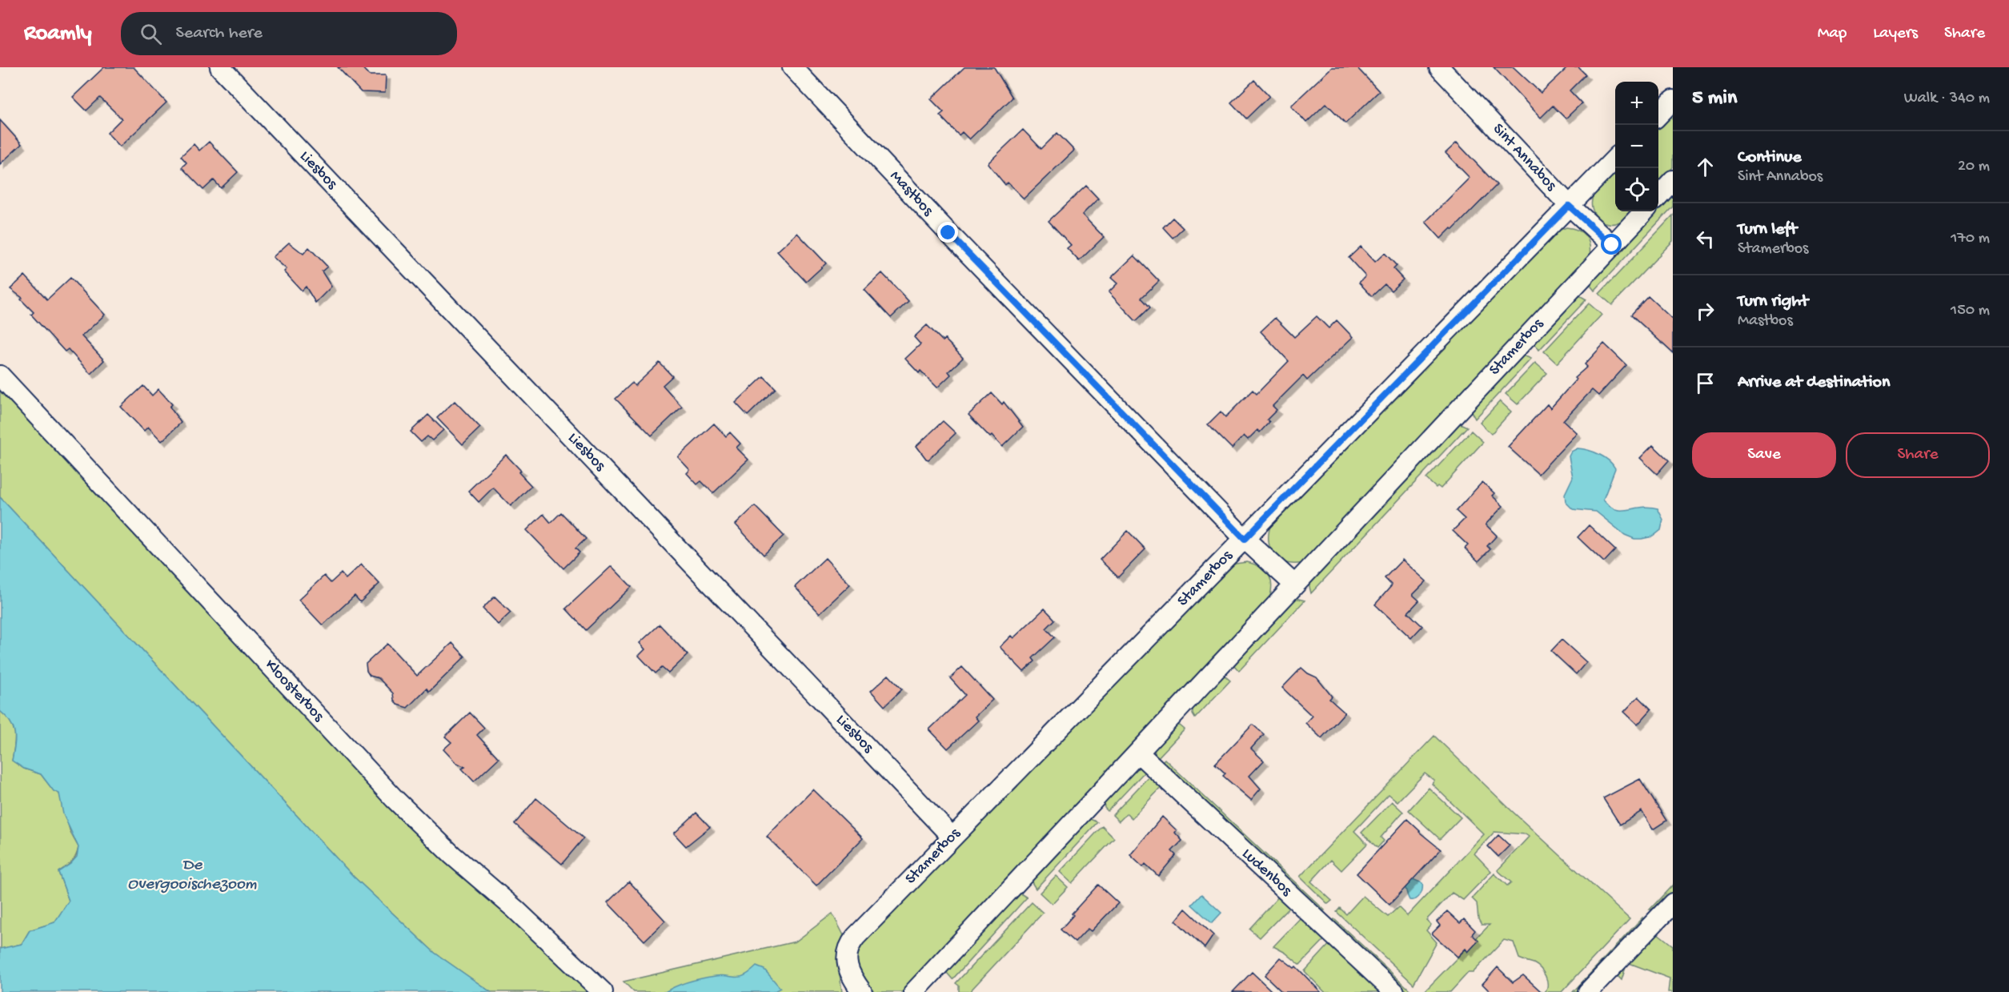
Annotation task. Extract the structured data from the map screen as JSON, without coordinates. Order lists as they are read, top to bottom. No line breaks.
{"streets":{"street":["Sint Annabos","Liesbos","Mastbos","Stamerbos","Kloosterbos","Ludenbos"]},"crossings":[["Sint Annabos","Stamerbos"],["Liesbos","Stamerbos"],["Mastbos","Stamerbos"],["Stamerbos","Ludenbos"]],"water":["De Overgooischezoom"],"page":{"header":"Roamly","search":"Search here","nav":["Map","Layers","Share"],"heading":["5 min","Walk · 340 m"],"map_buttons":["+","−"],"list":[["Continue","Sint Annabos","20 m"],["Turn left","Stamerbos","170 m"],["Turn right","Mastbos","150 m"],"Arrive at destination"],"buttons":["Save","Share"]}}
